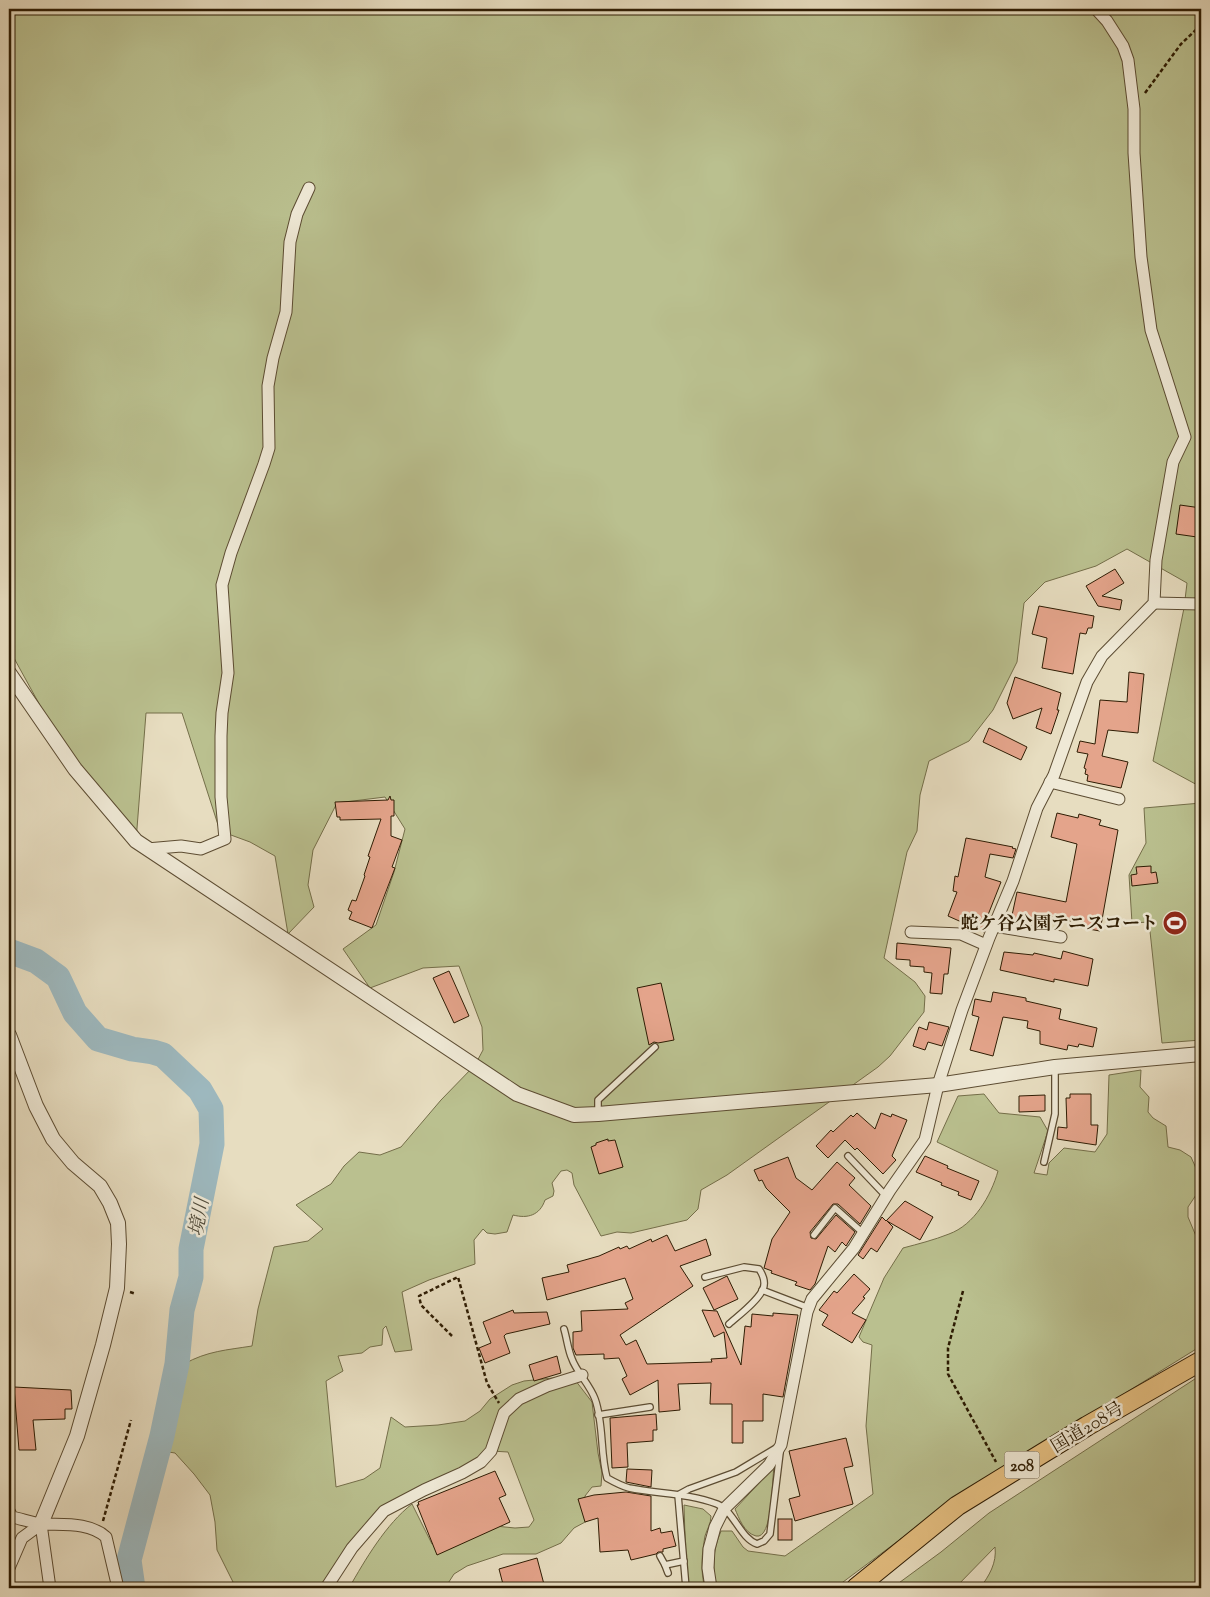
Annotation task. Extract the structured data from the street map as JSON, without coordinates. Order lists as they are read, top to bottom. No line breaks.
{"streets":{"highway":["国道208号","208"]},"water":["境川"],"places":{"sports":["蛇ケ谷公園テニスコート"]}}
